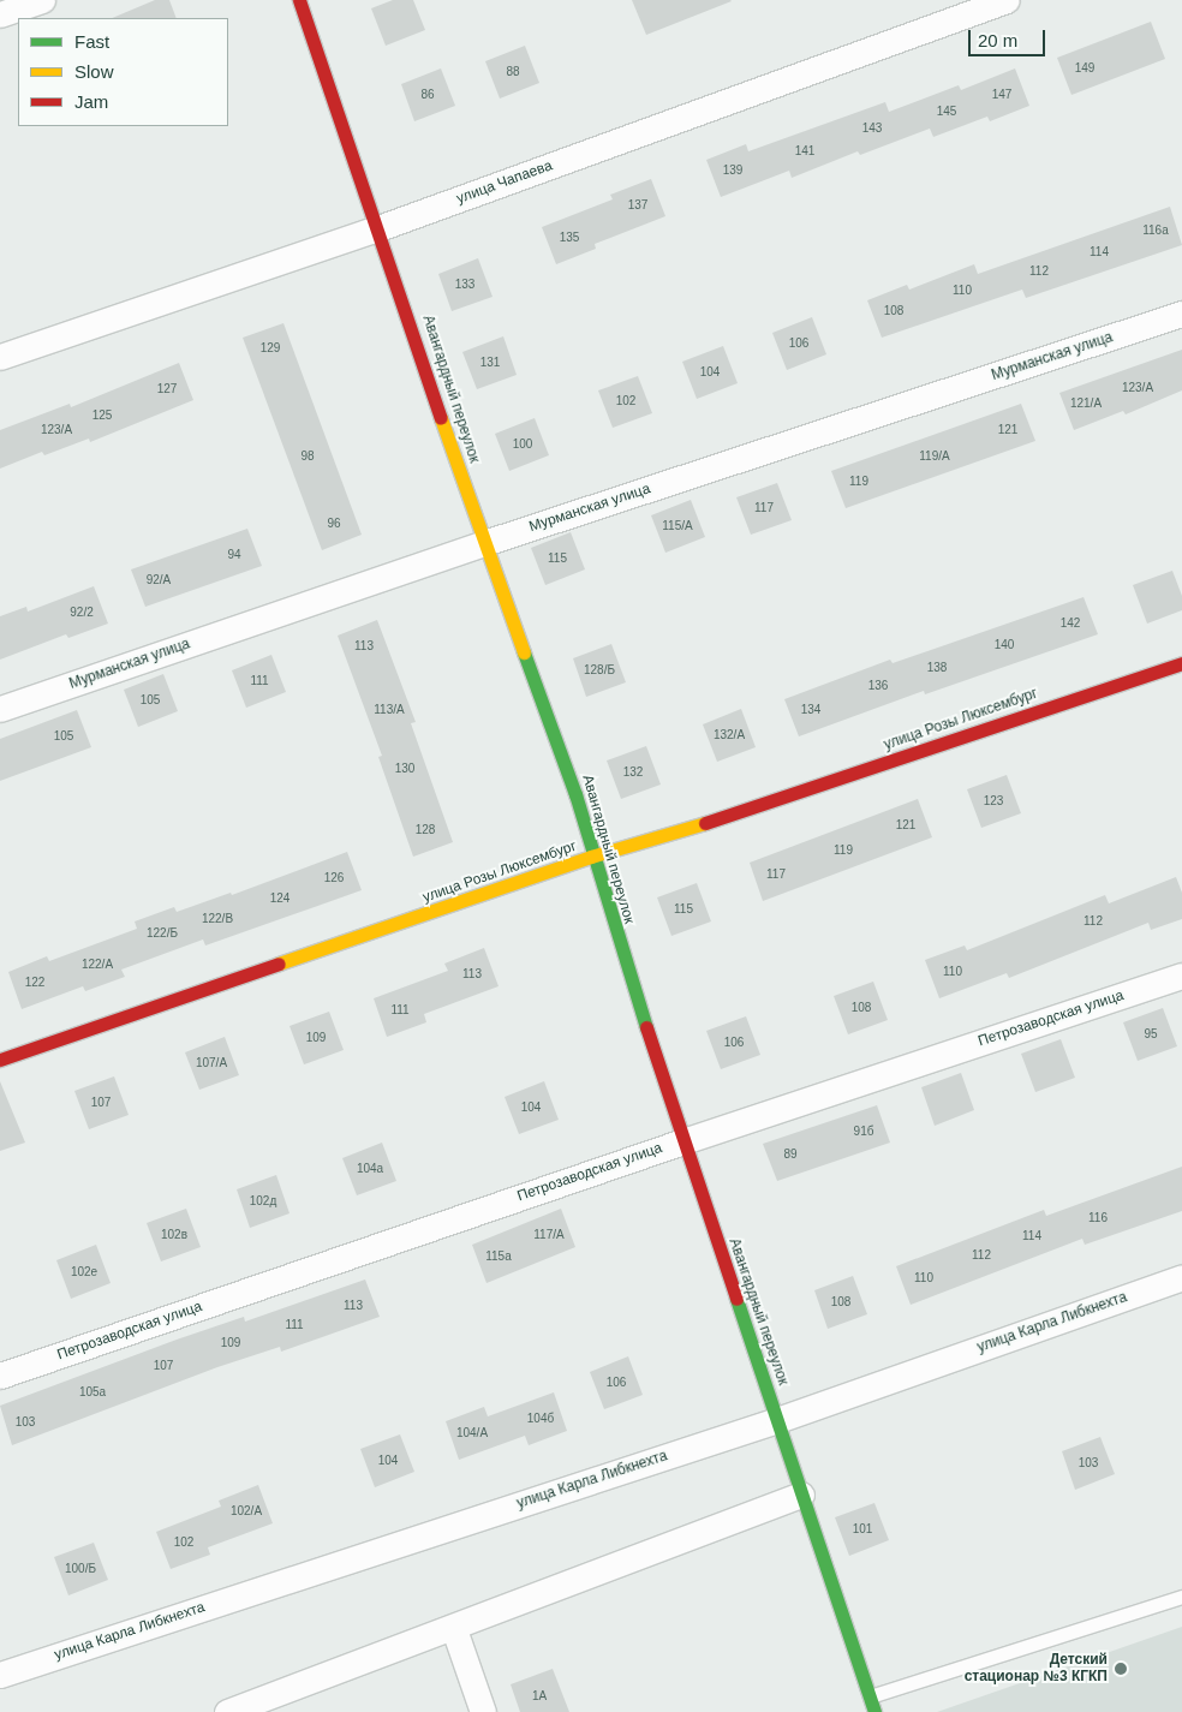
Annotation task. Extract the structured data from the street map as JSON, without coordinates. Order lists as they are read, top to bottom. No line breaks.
{"streets":{"main road":["Авангардный переулок","улица Розы Люксембург"],"street":["улица Чапаева","Мурманская улица","Петрозаводская улица","улица Карла Либкнехта"]},"crossings":[["улица Чапаева","Авангардный переулок"],["Мурманская улица","Авангардный переулок"],["Авангардный переулок","улица Розы Люксембург"],["Авангардный переулок","Петрозаводская улица"],["Авангардный переулок","улица Карла Либкнехта"]],"places":["Детский стационар №3 КГКП"],"house_numbers":["149","88","86","147","145","143","141","139","137","116а","135","114","112","133","110","108","106","129","131","104","123/А","127","102","121/А","125","123/А","121","100","98","119/А","119","117","96","115/А","94","115","92/А","92/2","142","140","113","138","128/Б","111","136","105","113/А","134","132/А","105","130","132","123","121","128","119","117","126","124","115","122/В","112","122/Б","122/А","110","113","122","108","111","95","109","106","107/А","107","104","91б","89","104а","102д","116","102в","117/А","114","112","115а","102е","110","108","113","111","109","107","106","105а","104б","103","104/А","104","103","102/А","101","102","100/Б","1А"],"legend":["Fast","Slow","Jam"],"scale_bar":"20 m"}
